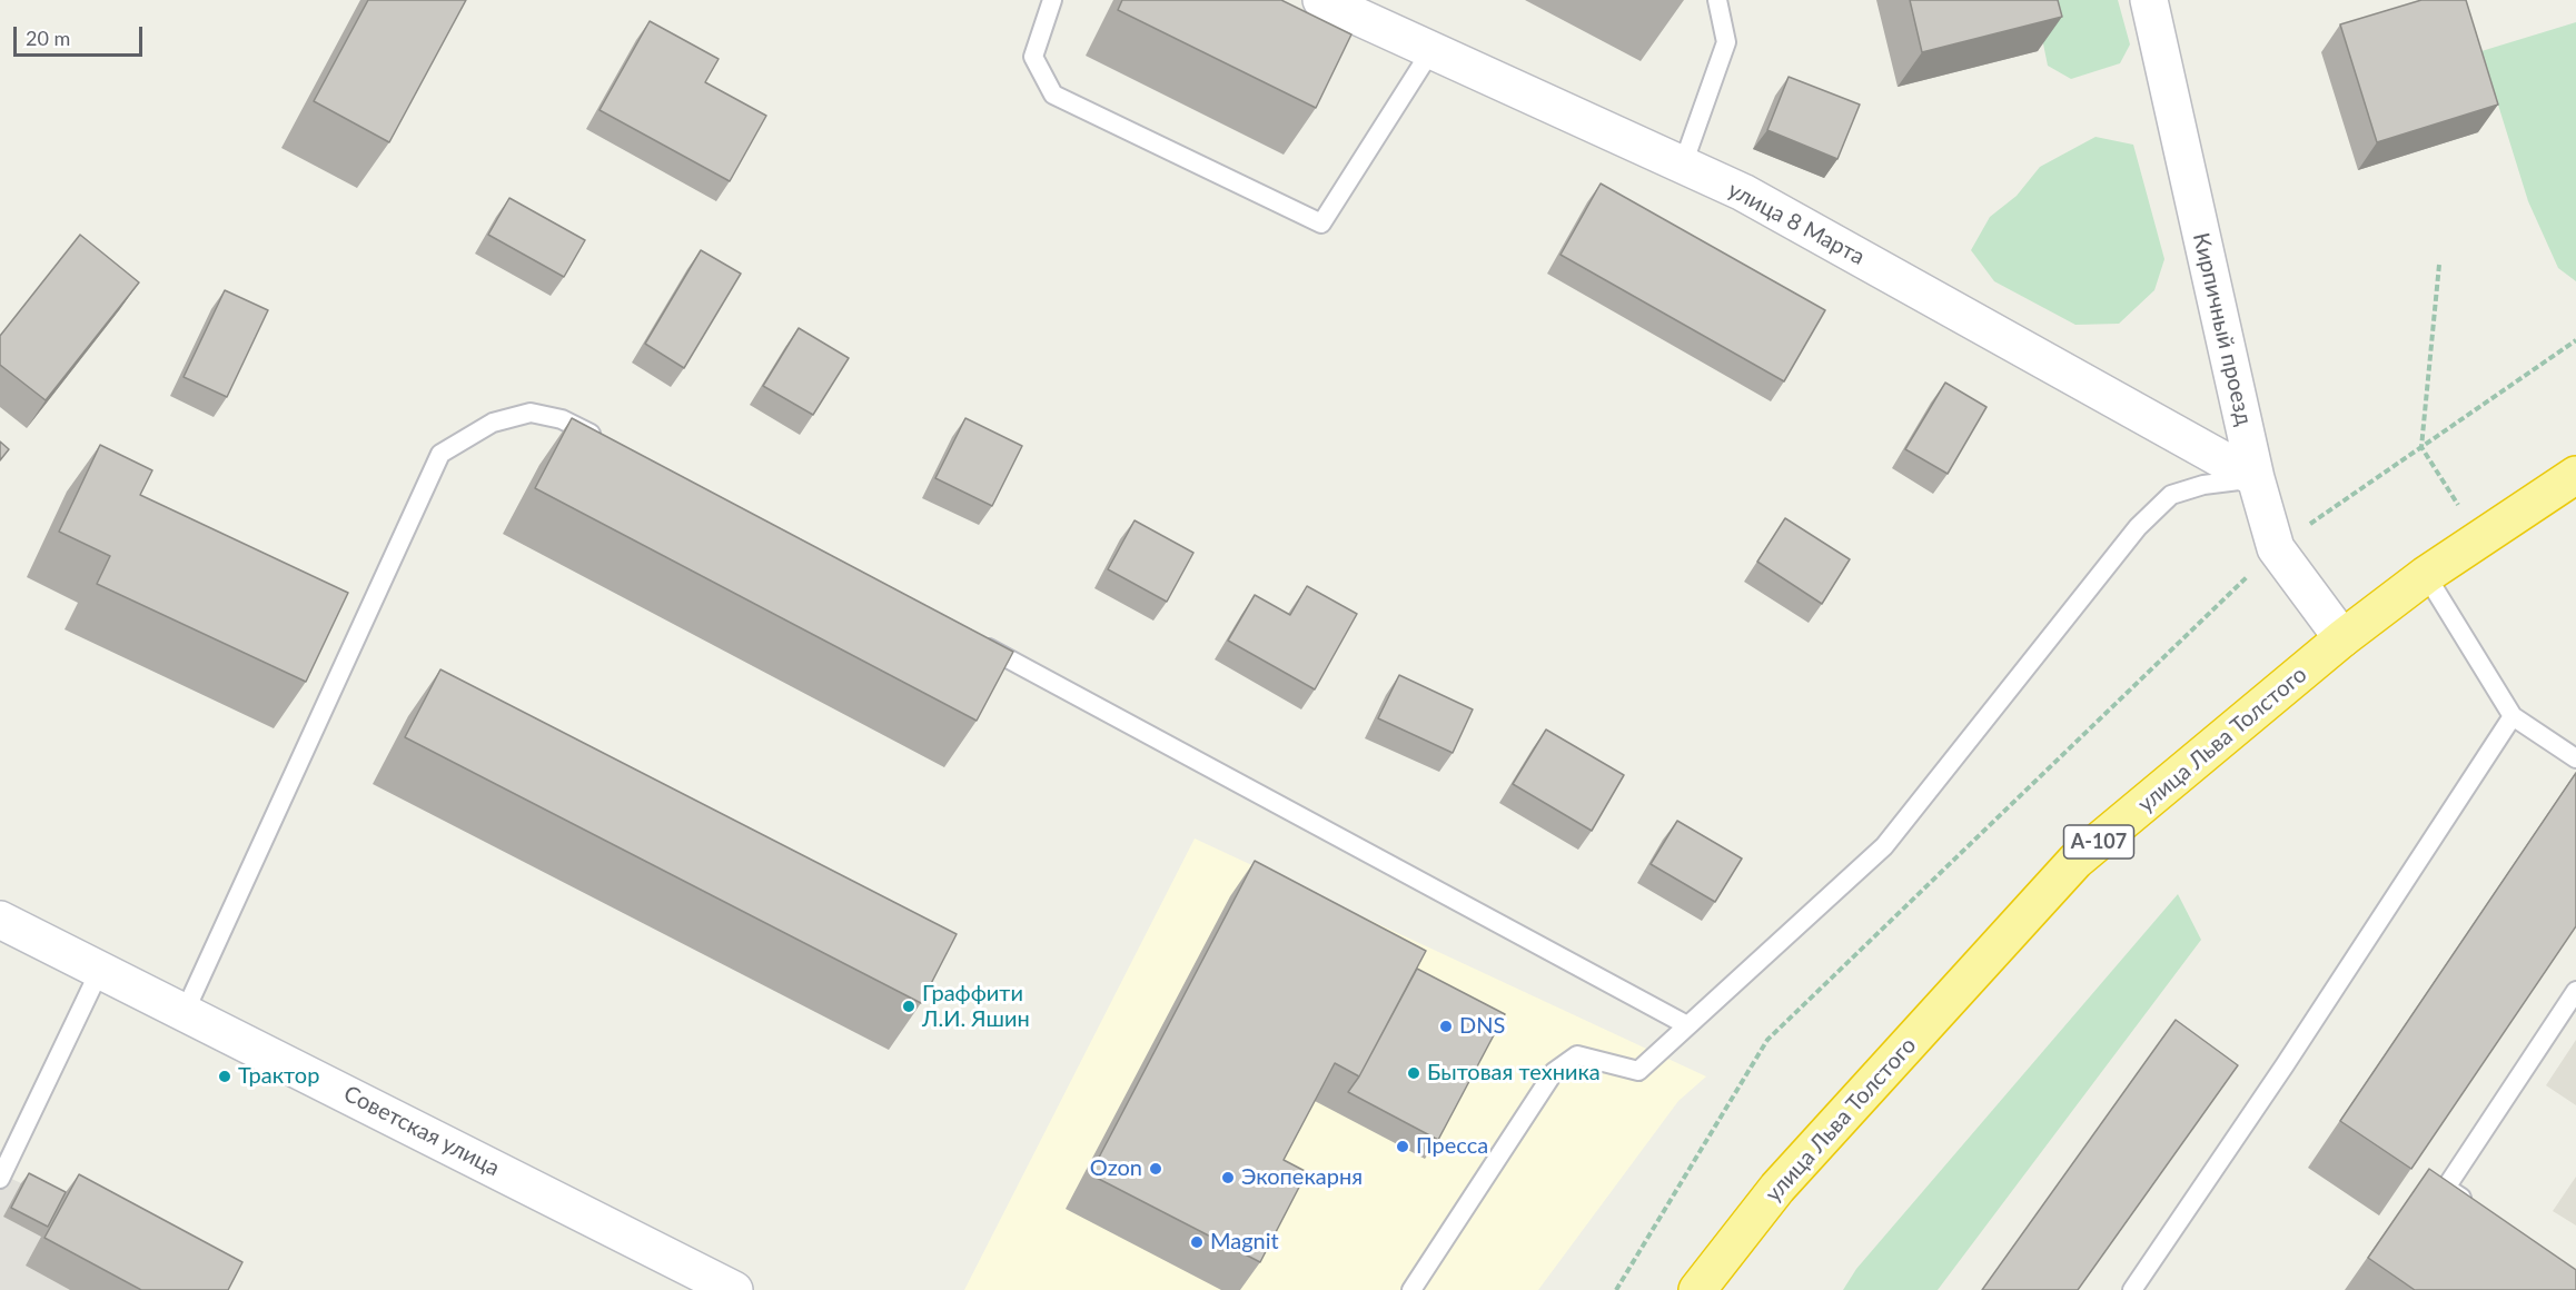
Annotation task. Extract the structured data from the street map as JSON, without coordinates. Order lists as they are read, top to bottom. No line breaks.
{"streets":{"highway":["улица Льва Толстого","А-107"],"street":["улица 8 Марта","Кирпичный проезд","Советская улица"]},"crossings":[["улица 8 Марта","Кирпичный проезд"],["Кирпичный проезд","улица Льва Толстого"]],"places":["Граффити Л.И. Яшин","DNS","Бытовая техника","Трактор","Пресса","Ozon","Экопекарня","Magnit"],"scale_bar":"20 m"}
